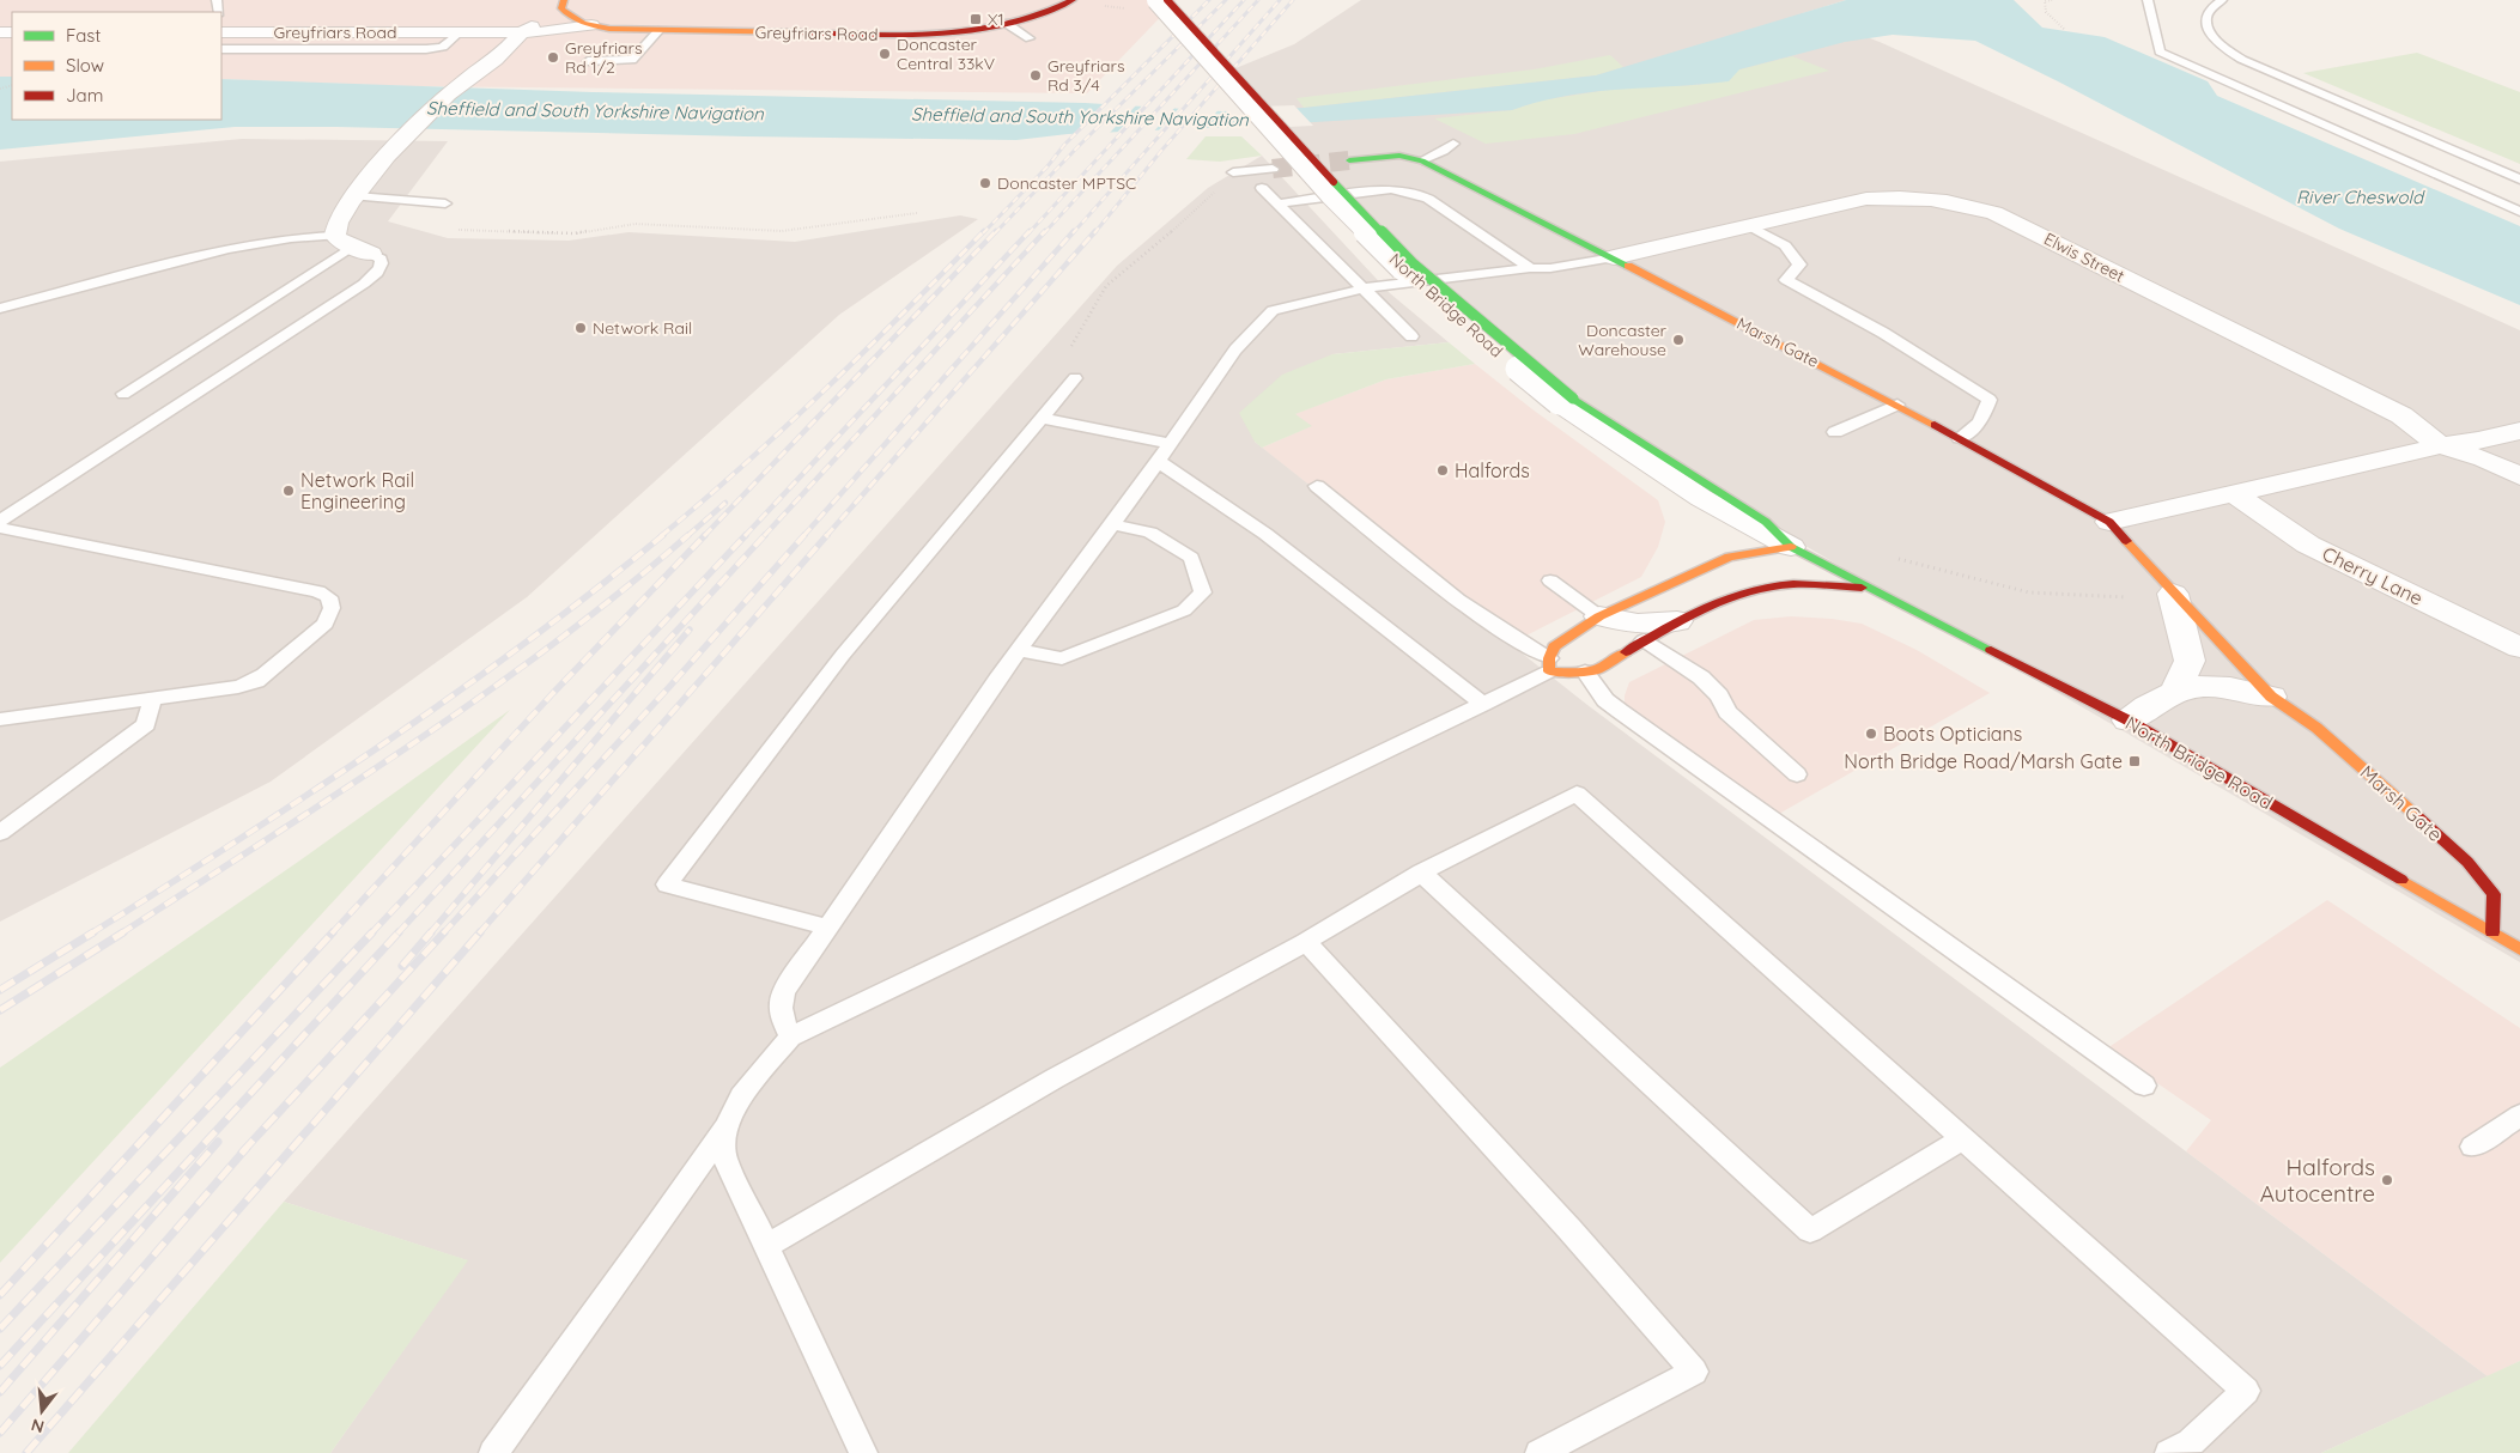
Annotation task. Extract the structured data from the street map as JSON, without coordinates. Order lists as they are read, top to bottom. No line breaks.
{"streets":{"street":["Greyfriars Road","Elwis Street","North Bridge Road","Marsh Gate","Cherry Lane"]},"crossings":[["Elwis Street","Marsh Gate"],["North Bridge Road","Marsh Gate"]],"water":["Sheffield and South Yorkshire Navigation","River Cheswold"],"places":{"transit":["X1","North Bridge Road/Marsh Gate"],"other":["Doncaster Central 33kV","Greyfriars Rd 1/2","Greyfriars Rd 3/4","Doncaster MPTSC","Network Rail","Doncaster Warehouse","Halfords","Network Rail Engineering","Boots Opticians","Halfords Autocentre"]},"legend":["Fast","Slow","Jam"],"north":"bottom"}
